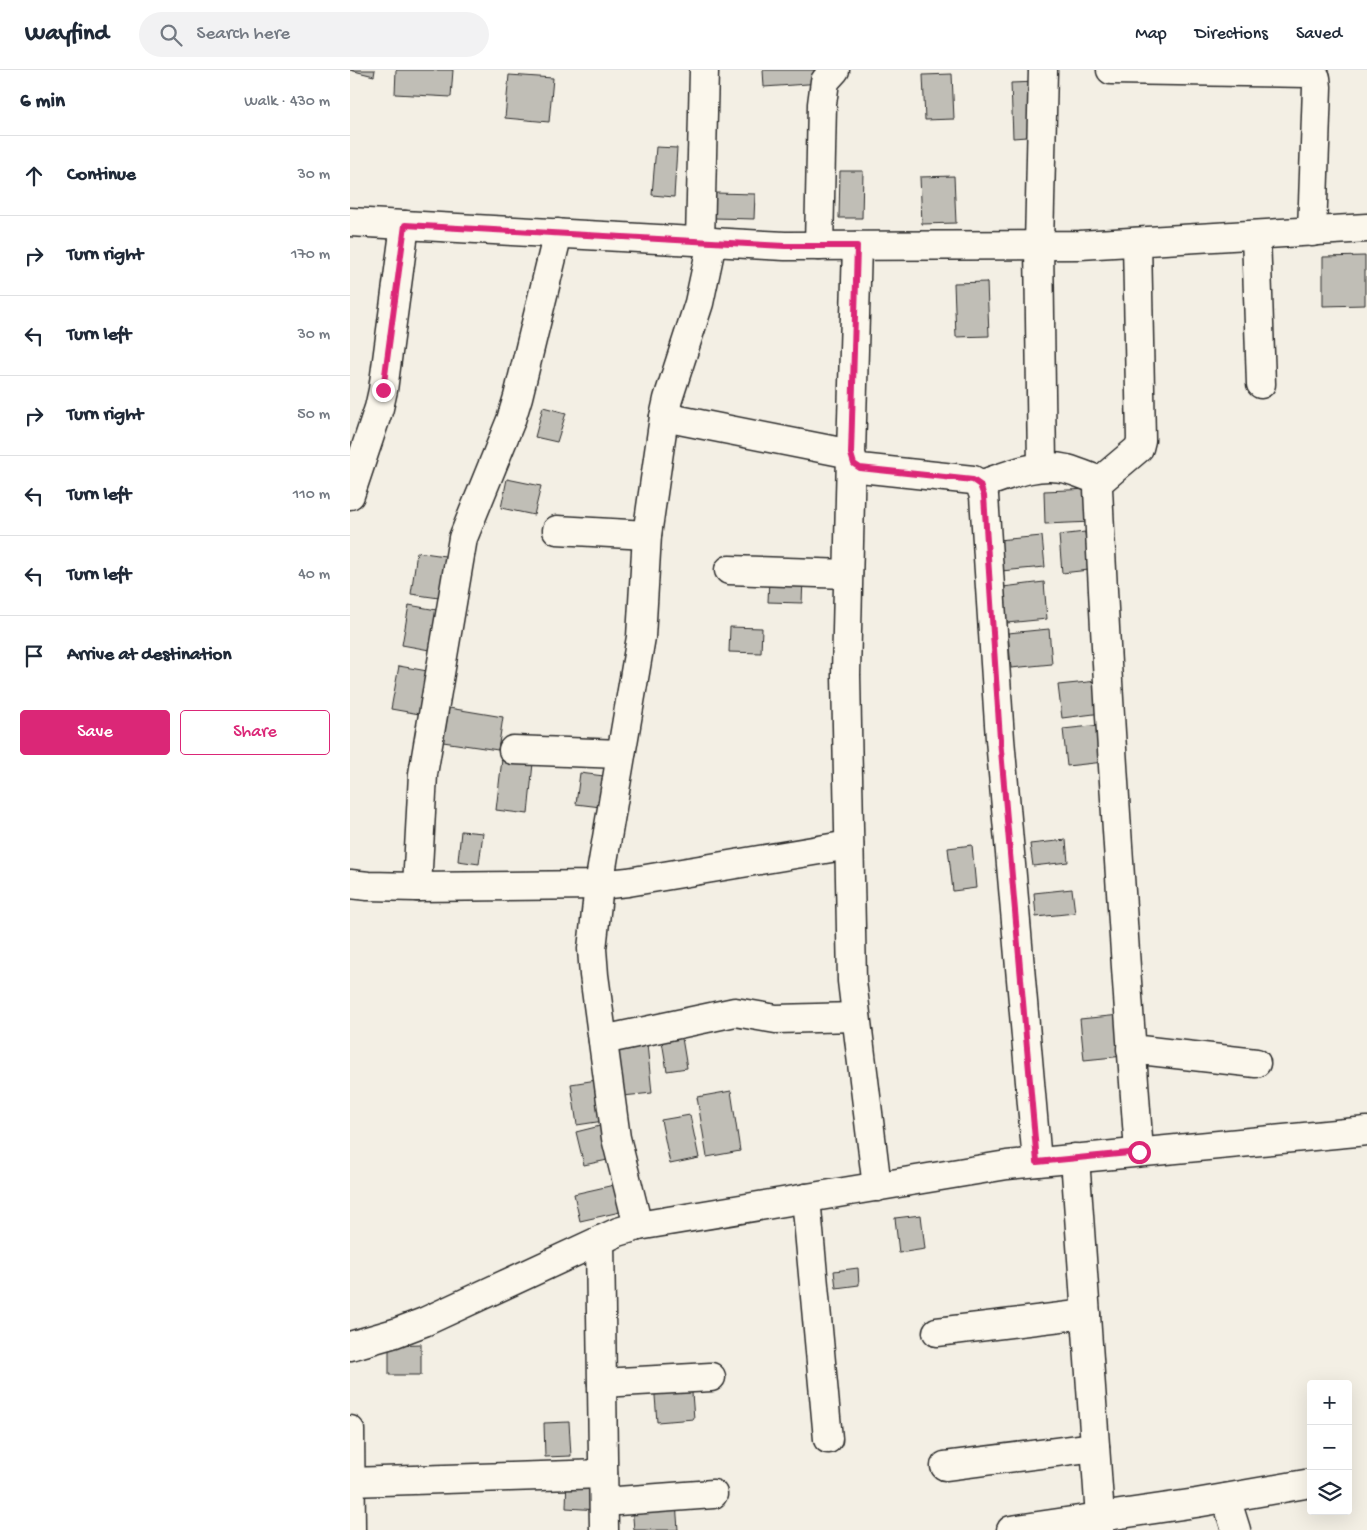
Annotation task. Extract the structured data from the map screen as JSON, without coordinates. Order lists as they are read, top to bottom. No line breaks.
{"page":{"header":"Wayfind","search":"Search here","nav":["Map","Directions","Saved"],"heading":["6 min","Walk · 430 m"],"list":[["Continue","30 m"],["Turn right","170 m"],["Turn left","30 m"],["Turn right","50 m"],["Turn left","110 m"],["Turn left","40 m"],"Arrive at destination"],"buttons":["Save","Share"],"map_buttons":["+","−"]}}
